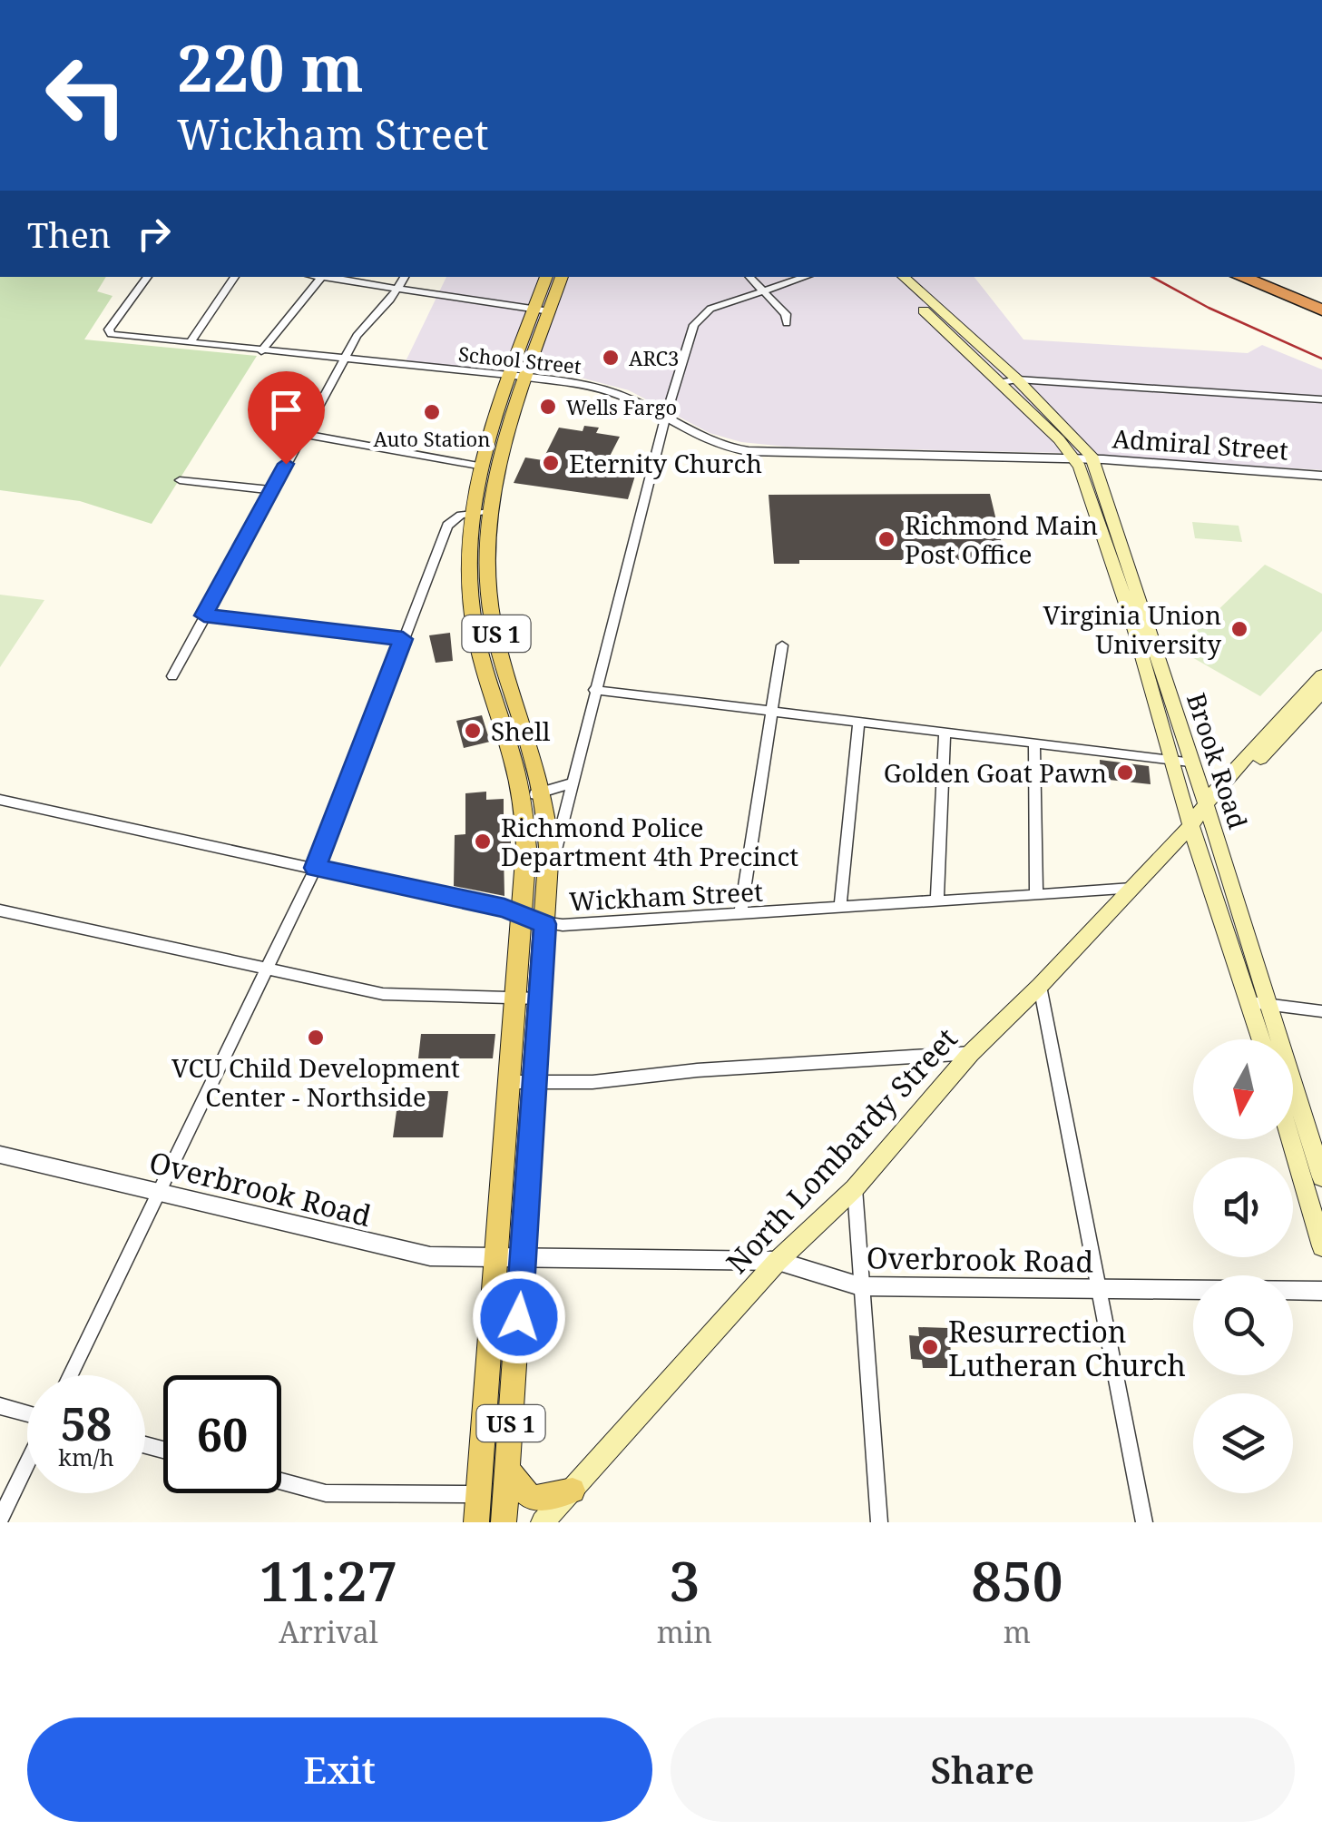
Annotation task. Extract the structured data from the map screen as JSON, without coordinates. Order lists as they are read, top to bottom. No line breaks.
{"streets":{"main road":["US 1","Brook Road","North Lombardy Street"],"street":["School Street","Admiral Street","Wickham Street","Overbrook Road"]},"crossings":[["School Street","Admiral Street"],["School Street","US 1"],["School Street","Brook Road"],["Admiral Street","Brook Road"],["US 1","Wickham Street"],["US 1","Overbrook Road"],["Brook Road","North Lombardy Street"],["Wickham Street","North Lombardy Street"],["North Lombardy Street","Overbrook Road"]],"places":["ARC3","Wells Fargo","Auto Station","Eternity Church","Richmond Main Post Office","Virginia Union University","Shell","Golden Goat Pawn","Richmond Police Department 4th Precinct","VCU Child Development Center - Northside","Resurrection Lutheran Church"],"north":"bottom","page":{"turn":["220 m","Wickham Street"],"then":"Then","speed":"58 km/h","limit":"60","eta":["11:27","Arrival","3","min","850","m"],"buttons":["Exit","Share"]}}
